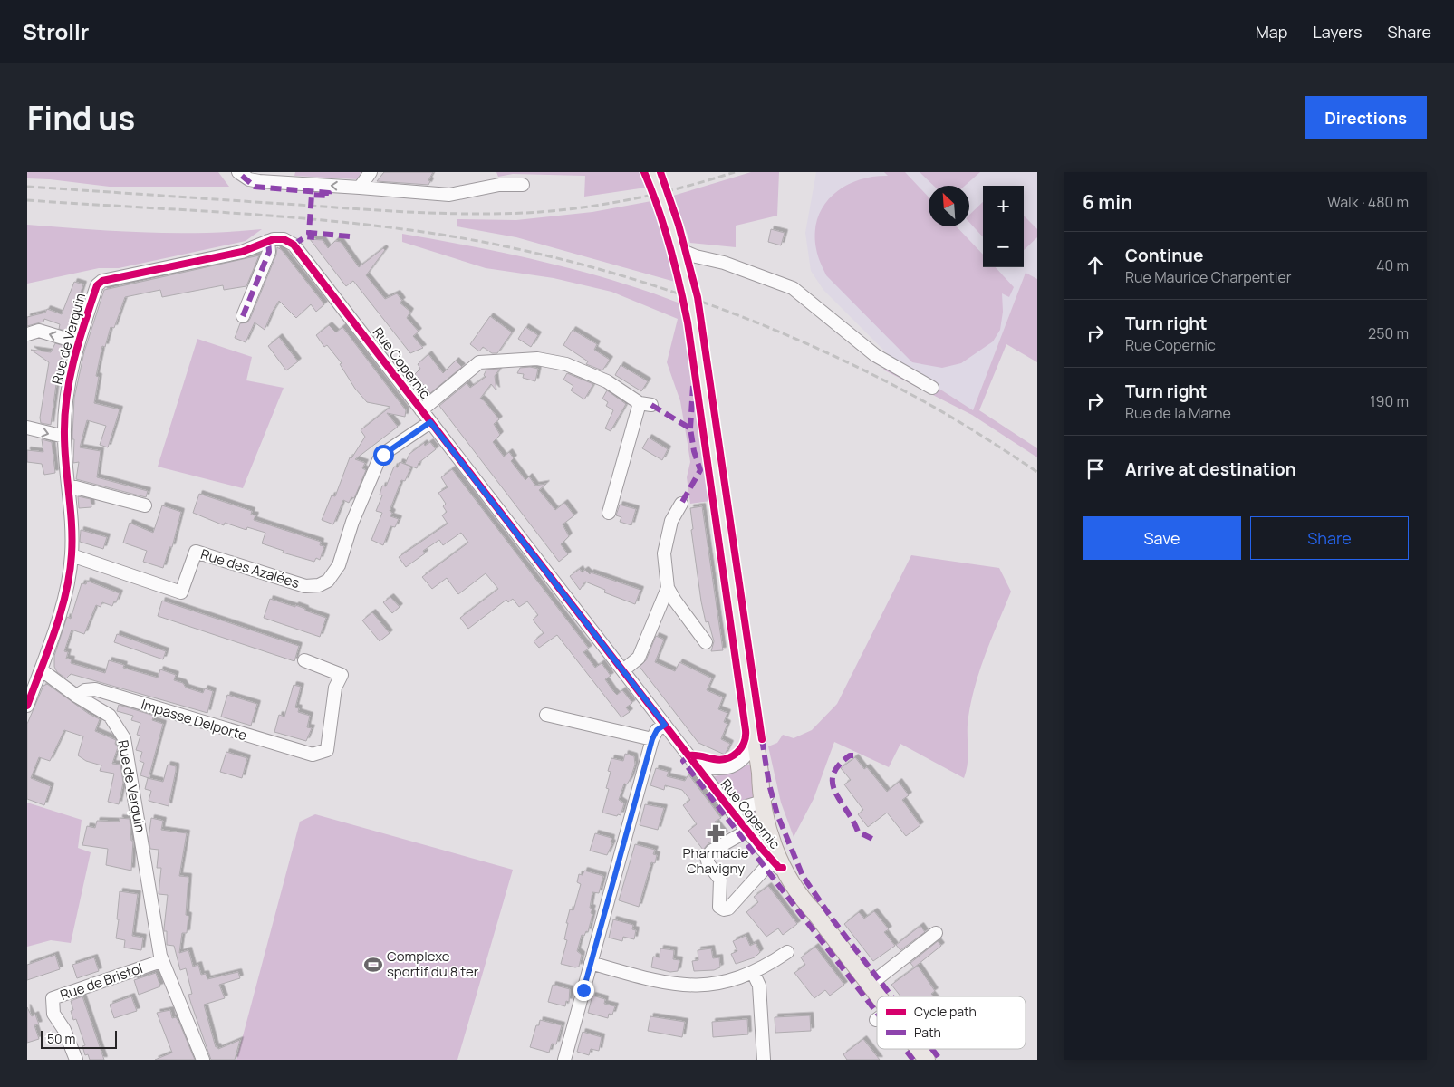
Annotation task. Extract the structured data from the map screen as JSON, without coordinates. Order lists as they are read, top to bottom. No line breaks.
{"streets":{"street":["Rue de Verquin","Rue Copernic","Rue des Azalées","Impasse Delporte","Rue de Bristol"]},"crossings":[["Rue de Verquin","Rue Copernic"],["Rue de Verquin","Rue des Azalées"],["Rue de Verquin","Impasse Delporte"],["Rue de Verquin","Rue de Bristol"],["Rue Copernic","Rue des Azalées"]],"places":{"pharmacy":["Pharmacie Chavigny"],"sports":["Complexe sportif du 8 ter"]},"legend":["Cycle path","Path"],"scale_bar":"50 m","north":"top left","page":{"header":"Strollr","nav":["Map","Layers","Share"],"title":"Find us","buttons":["Directions",["Save","Share"]],"heading":["6 min","Walk · 480 m"],"map_buttons":["+","−"],"list":[["Continue","Rue Maurice Charpentier","40 m"],["Turn right","Rue Copernic","250 m"],["Turn right","Rue de la Marne","190 m"],"Arrive at destination"],"scale":"50 m"}}
